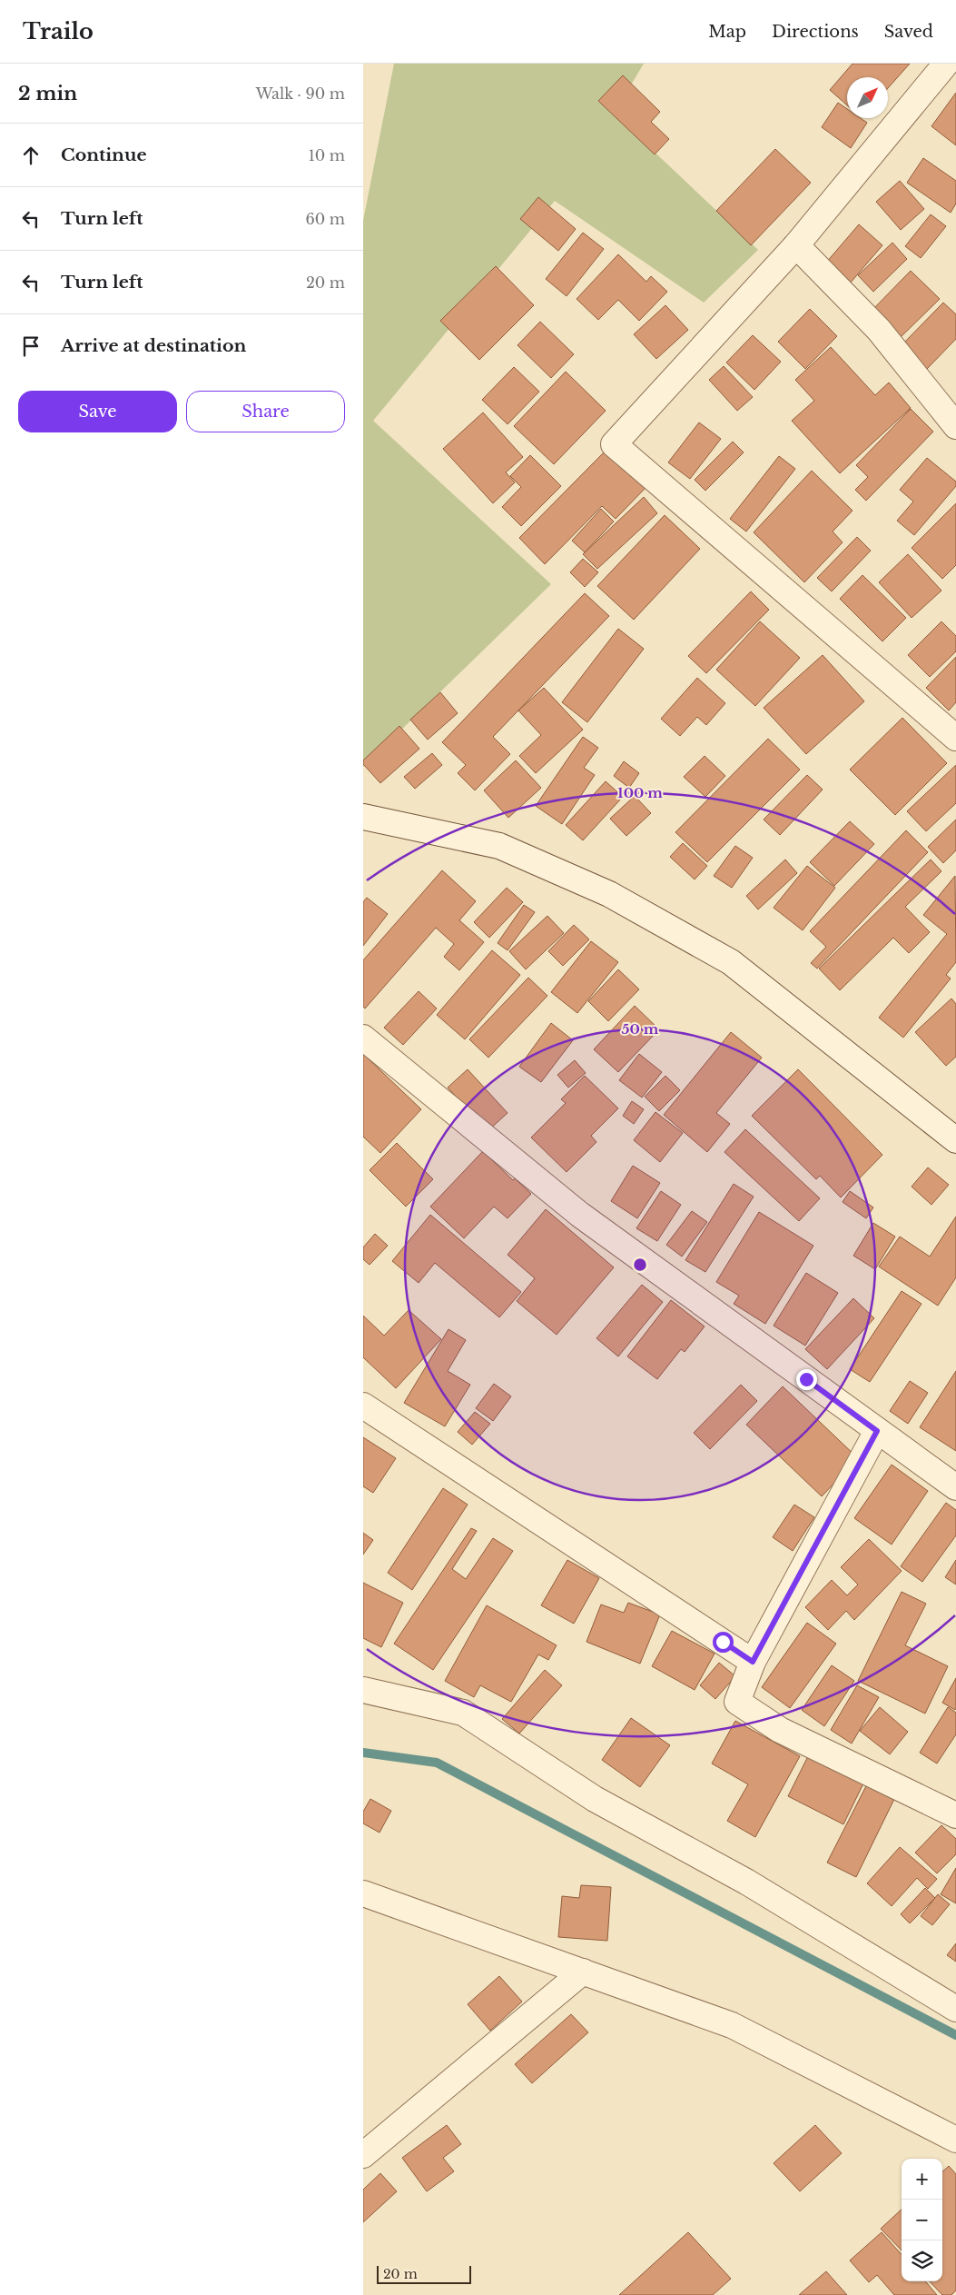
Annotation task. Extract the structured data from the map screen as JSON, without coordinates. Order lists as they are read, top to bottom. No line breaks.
{"scale_bar":"20 m","north":"top right","page":{"header":"Trailo","nav":["Map","Directions","Saved"],"heading":["2 min","Walk · 90 m"],"list":[["Continue","10 m"],["Turn left","60 m"],["Turn left","20 m"],"Arrive at destination"],"buttons":["Save","Share"],"map_buttons":["+","−"],"scale":"20 m"},"rings":["100 m","50 m"]}
